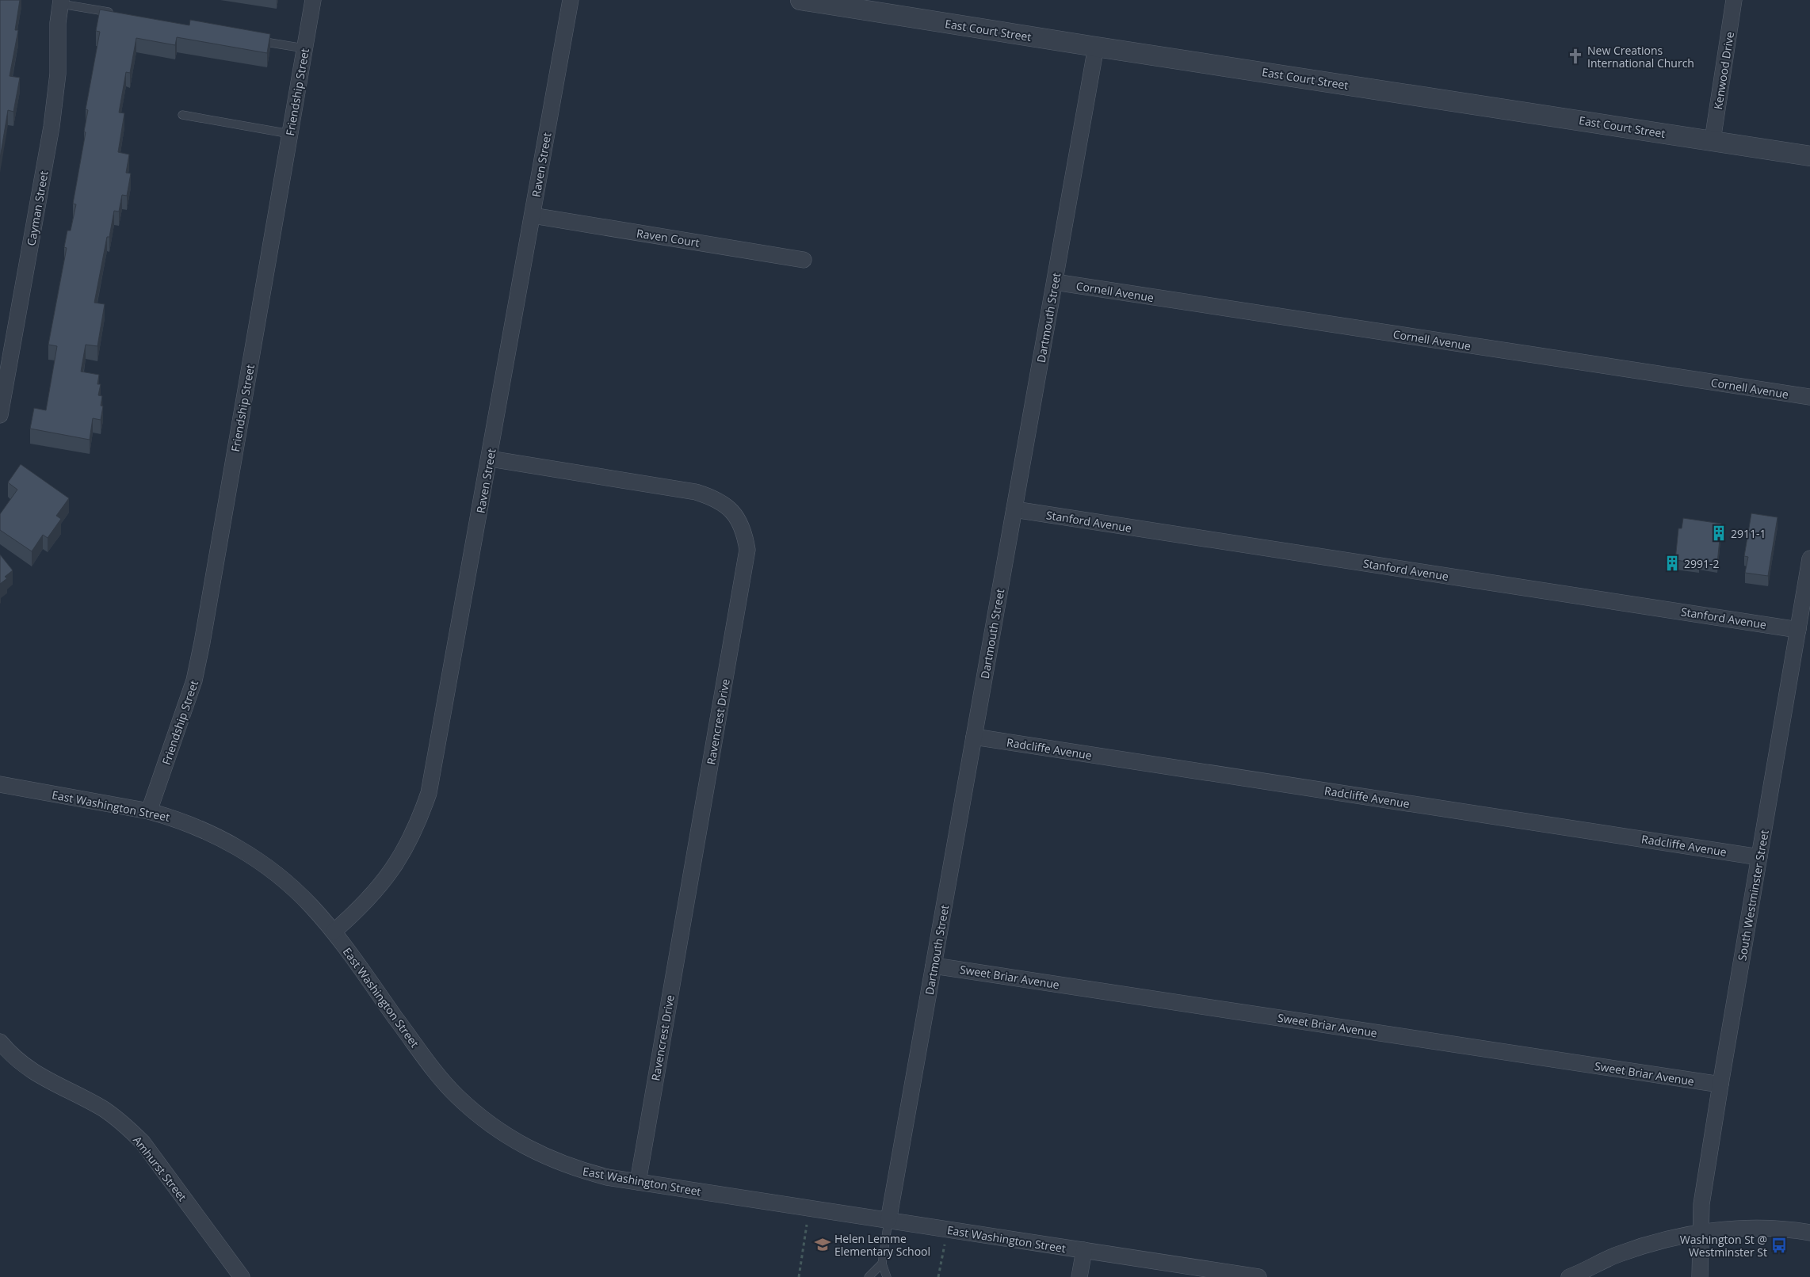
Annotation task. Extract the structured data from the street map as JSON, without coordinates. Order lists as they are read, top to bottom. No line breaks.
{"streets":{"street":["East Court Street","Kenwood Drive","Friendship Street","Raven Street","Cayman Street","Raven Court","Cornell Avenue","Dartmouth Street","Stanford Avenue","Ravencrest Drive","Radcliffe Avenue","East Washington Street","South Westminster Street","Sweet Briar Avenue","Amhurst Street"]},"crossings":[["East Court Street","Kenwood Drive"],["East Court Street","Dartmouth Street"],["Friendship Street","East Washington Street"],["Raven Street","Raven Court"],["Raven Street","Ravencrest Drive"],["Raven Street","East Washington Street"],["Cornell Avenue","Dartmouth Street"],["Dartmouth Street","Stanford Avenue"],["Dartmouth Street","Radcliffe Avenue"],["Dartmouth Street","East Washington Street"],["Dartmouth Street","Sweet Briar Avenue"],["Stanford Avenue","South Westminster Street"],["Ravencrest Drive","East Washington Street"],["Radcliffe Avenue","South Westminster Street"],["South Westminster Street","Sweet Briar Avenue"]],"places":{"church":["New Creations International Church"],"building":["2911-1","2991-2"],"school or university":["Helen Lemme Elementary School"],"bus stop":["Washington St @ Westminster St"]}}
